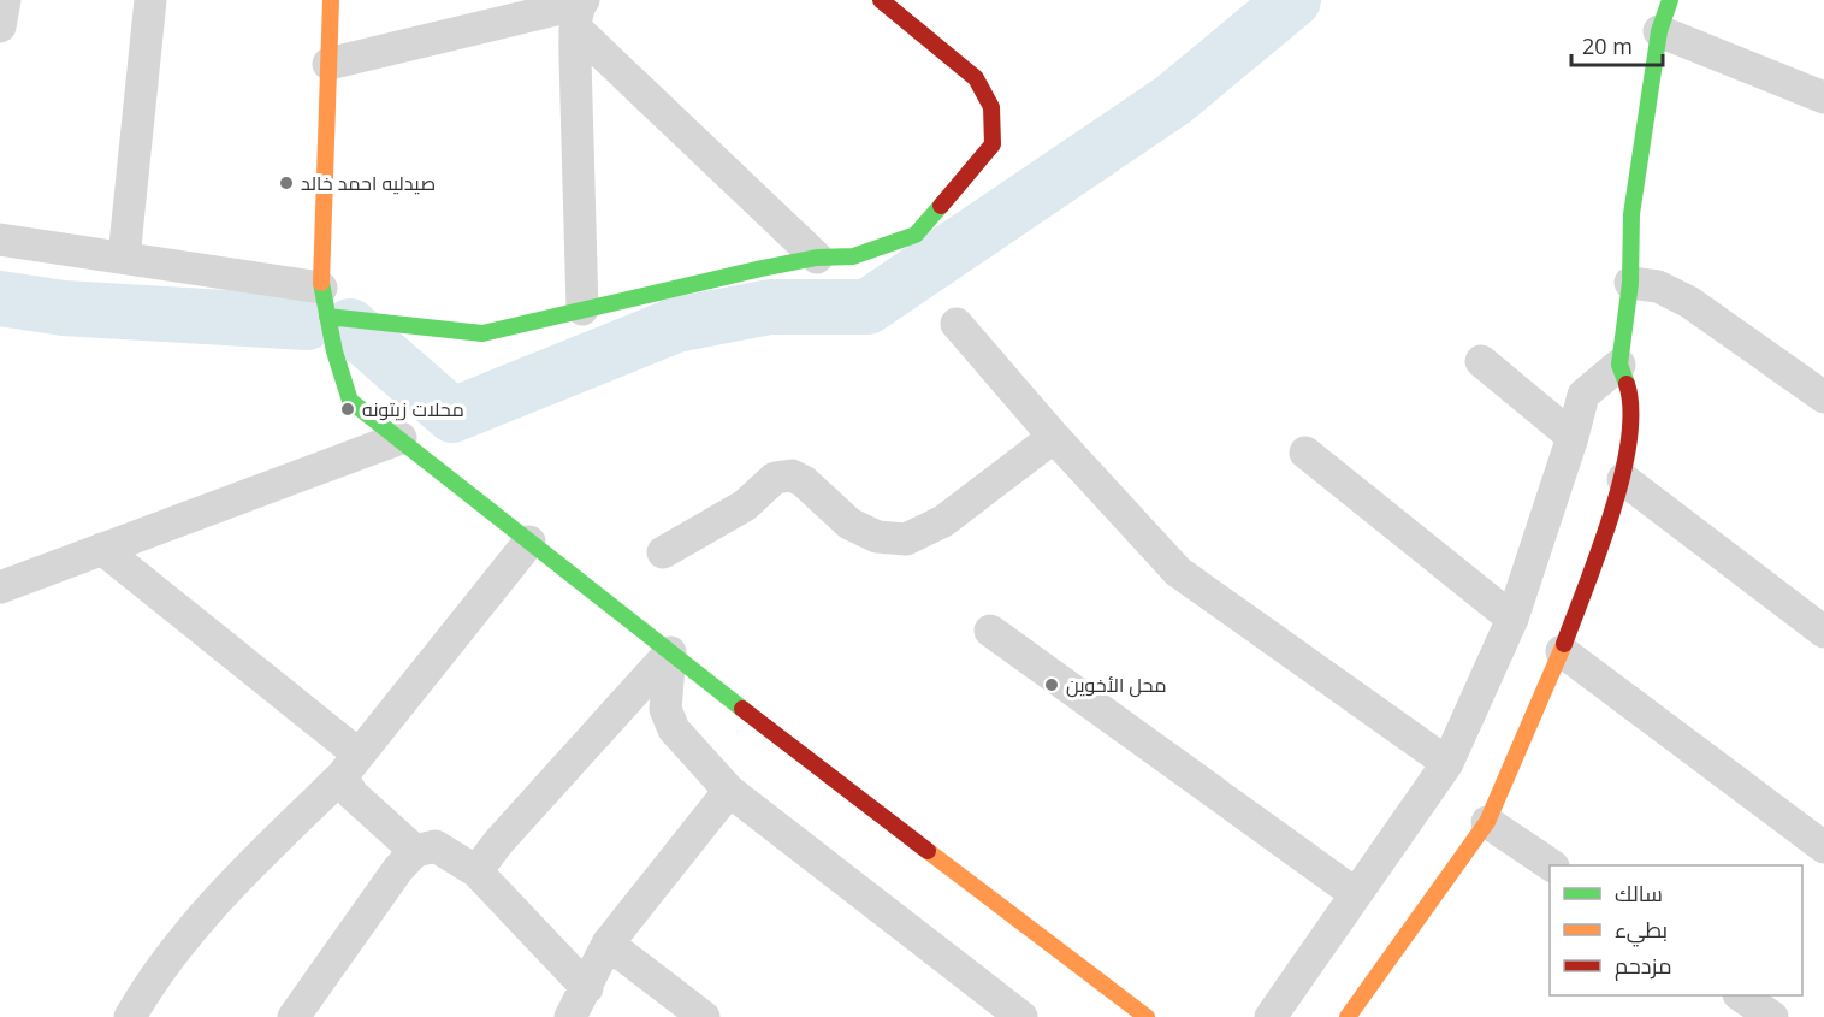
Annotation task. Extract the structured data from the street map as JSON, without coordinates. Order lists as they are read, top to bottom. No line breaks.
{"places":["صيدليه احمد خالد","محلات زيتونه","محل الأخوين"],"legend":["سالك","بطيء","مزدحم"],"scale_bar":"20 m"}
